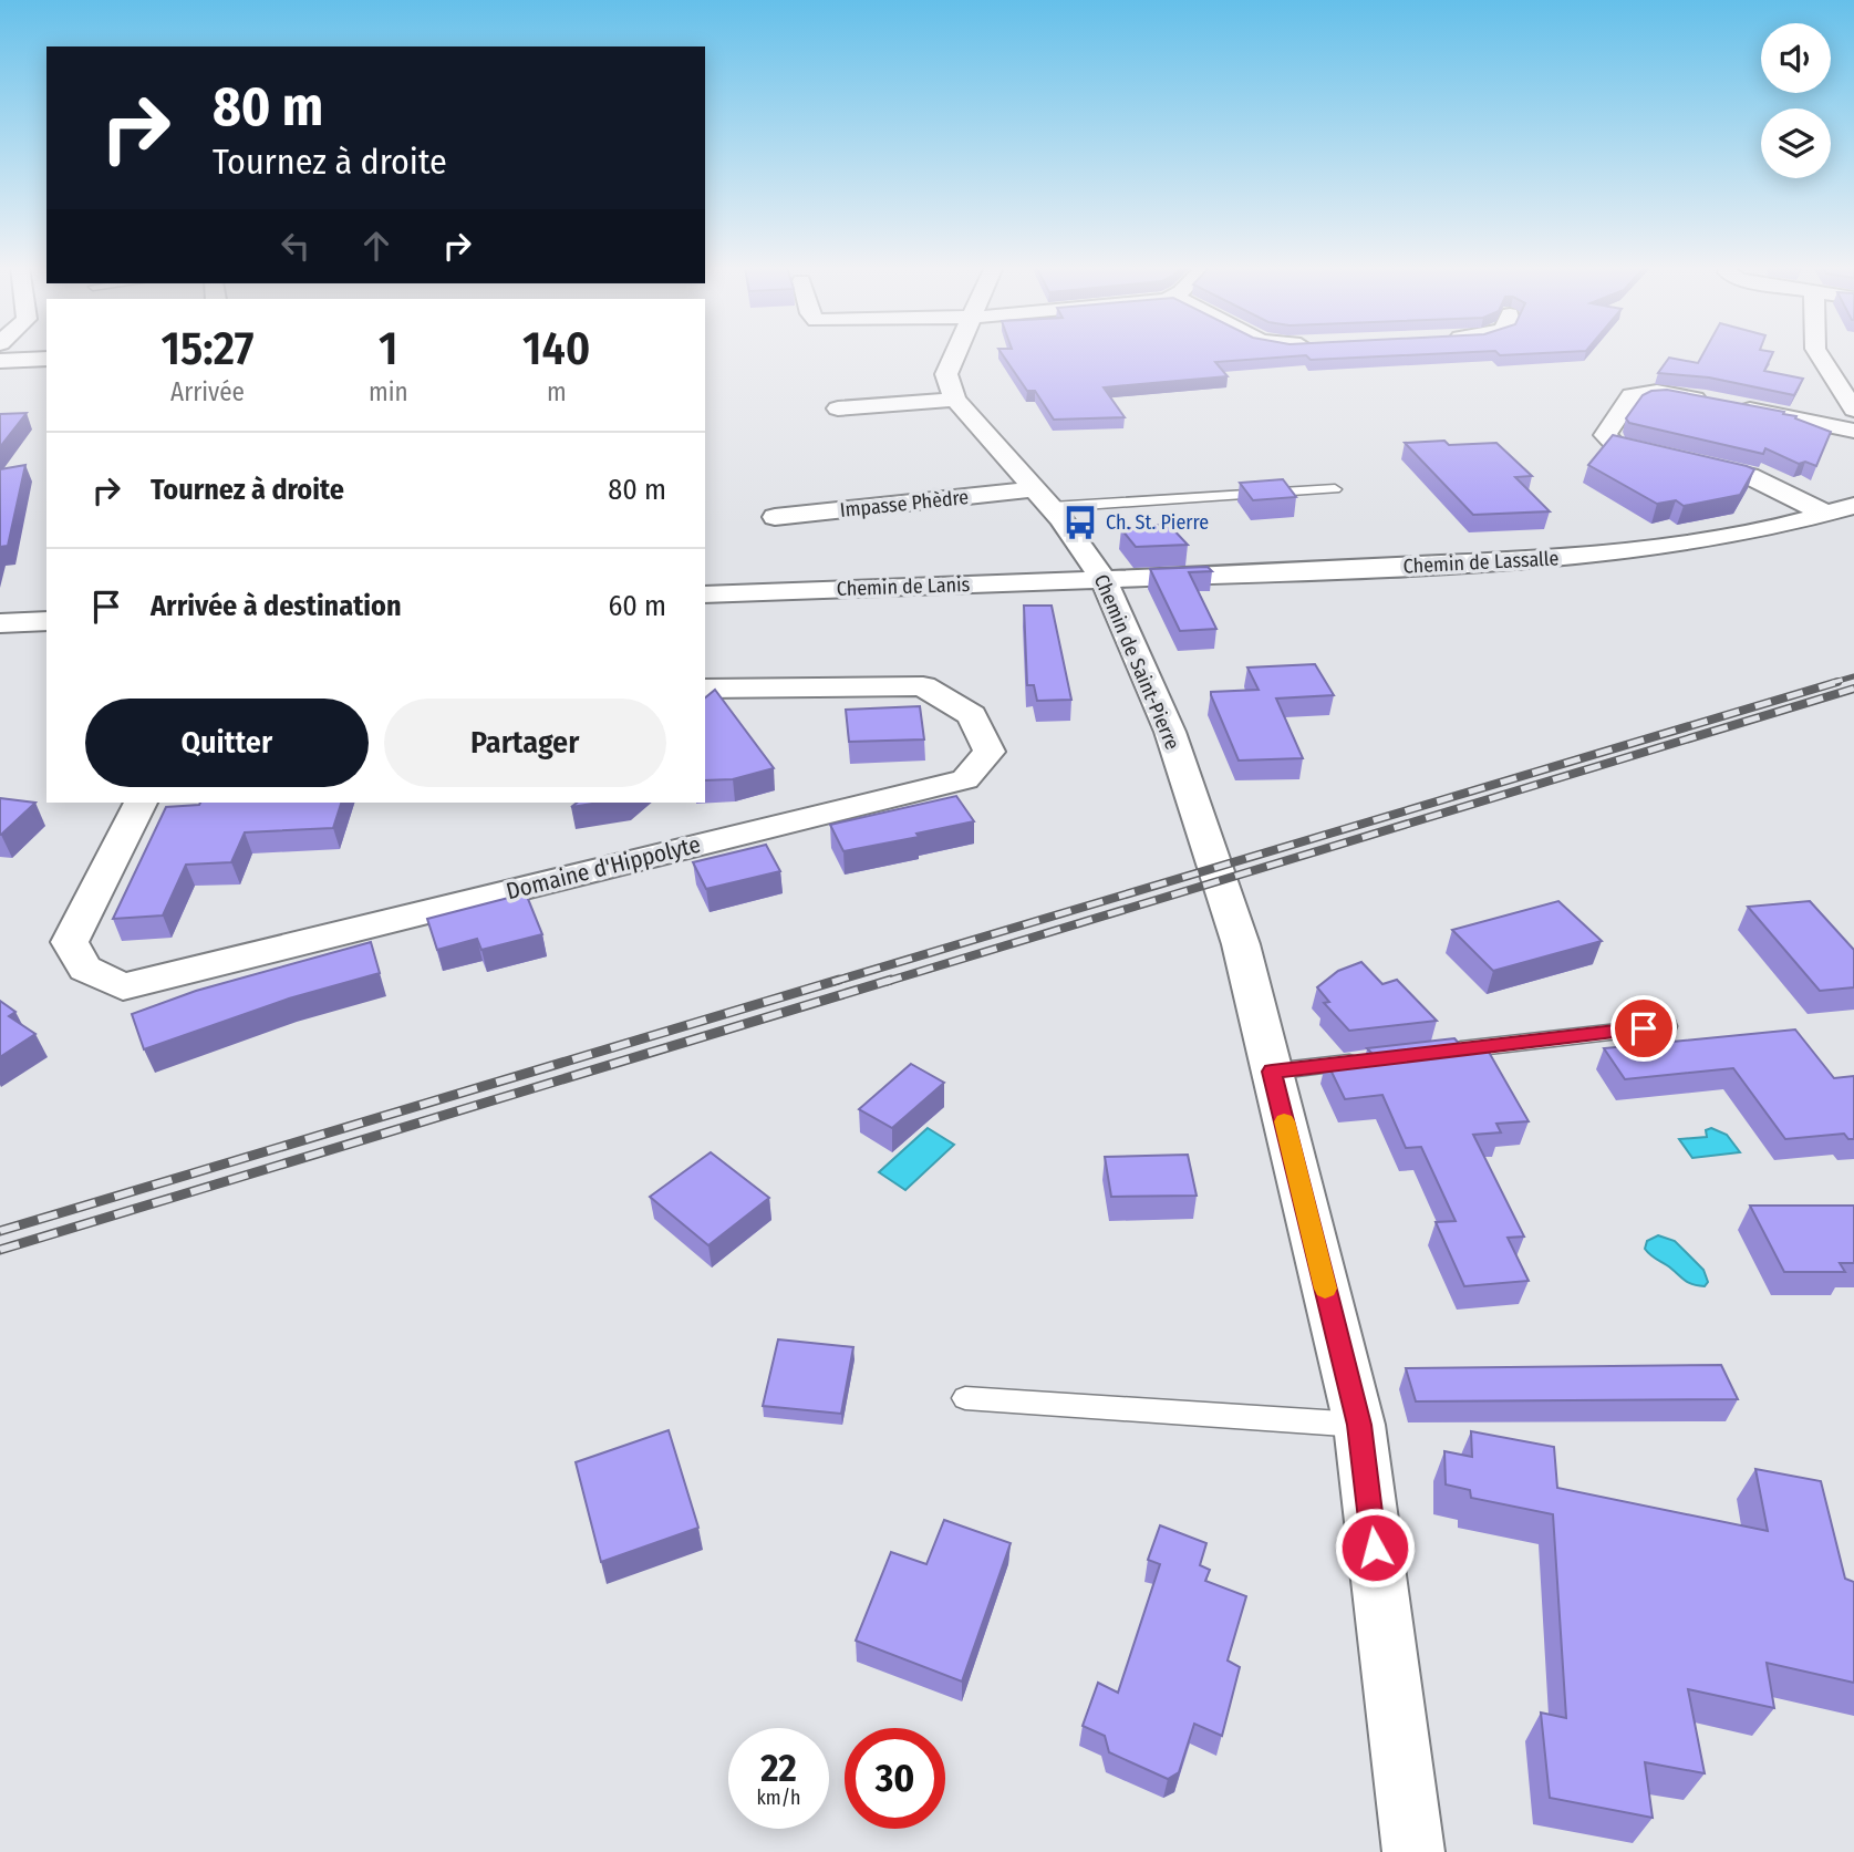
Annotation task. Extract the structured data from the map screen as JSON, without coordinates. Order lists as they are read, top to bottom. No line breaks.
{"streets":{"street":["Impasse Phèdre","Chemin de Lassalle","Chemin de Lanis","Chemin de Saint-Pierre","Domaine d'Hippolyte"]},"crossings":[["Impasse Phèdre","Chemin de Saint-Pierre"],["Chemin de Lassalle","Chemin de Lanis"],["Chemin de Lassalle","Chemin de Saint-Pierre"],["Chemin de Lanis","Chemin de Saint-Pierre"]],"places":{"bus stop":["Ch. St. Pierre"]},"page":{"turn":["80 m","Tournez à droite"],"eta":["15:27","Arrivée","1","min","140","m"],"list":[{"name":"Tournez à droite","value":"80 m"},{"name":"Arrivée à destination","value":"60 m"}],"buttons":["Quitter","Partager"],"speed":"22 km/h","limit":"30"}}
